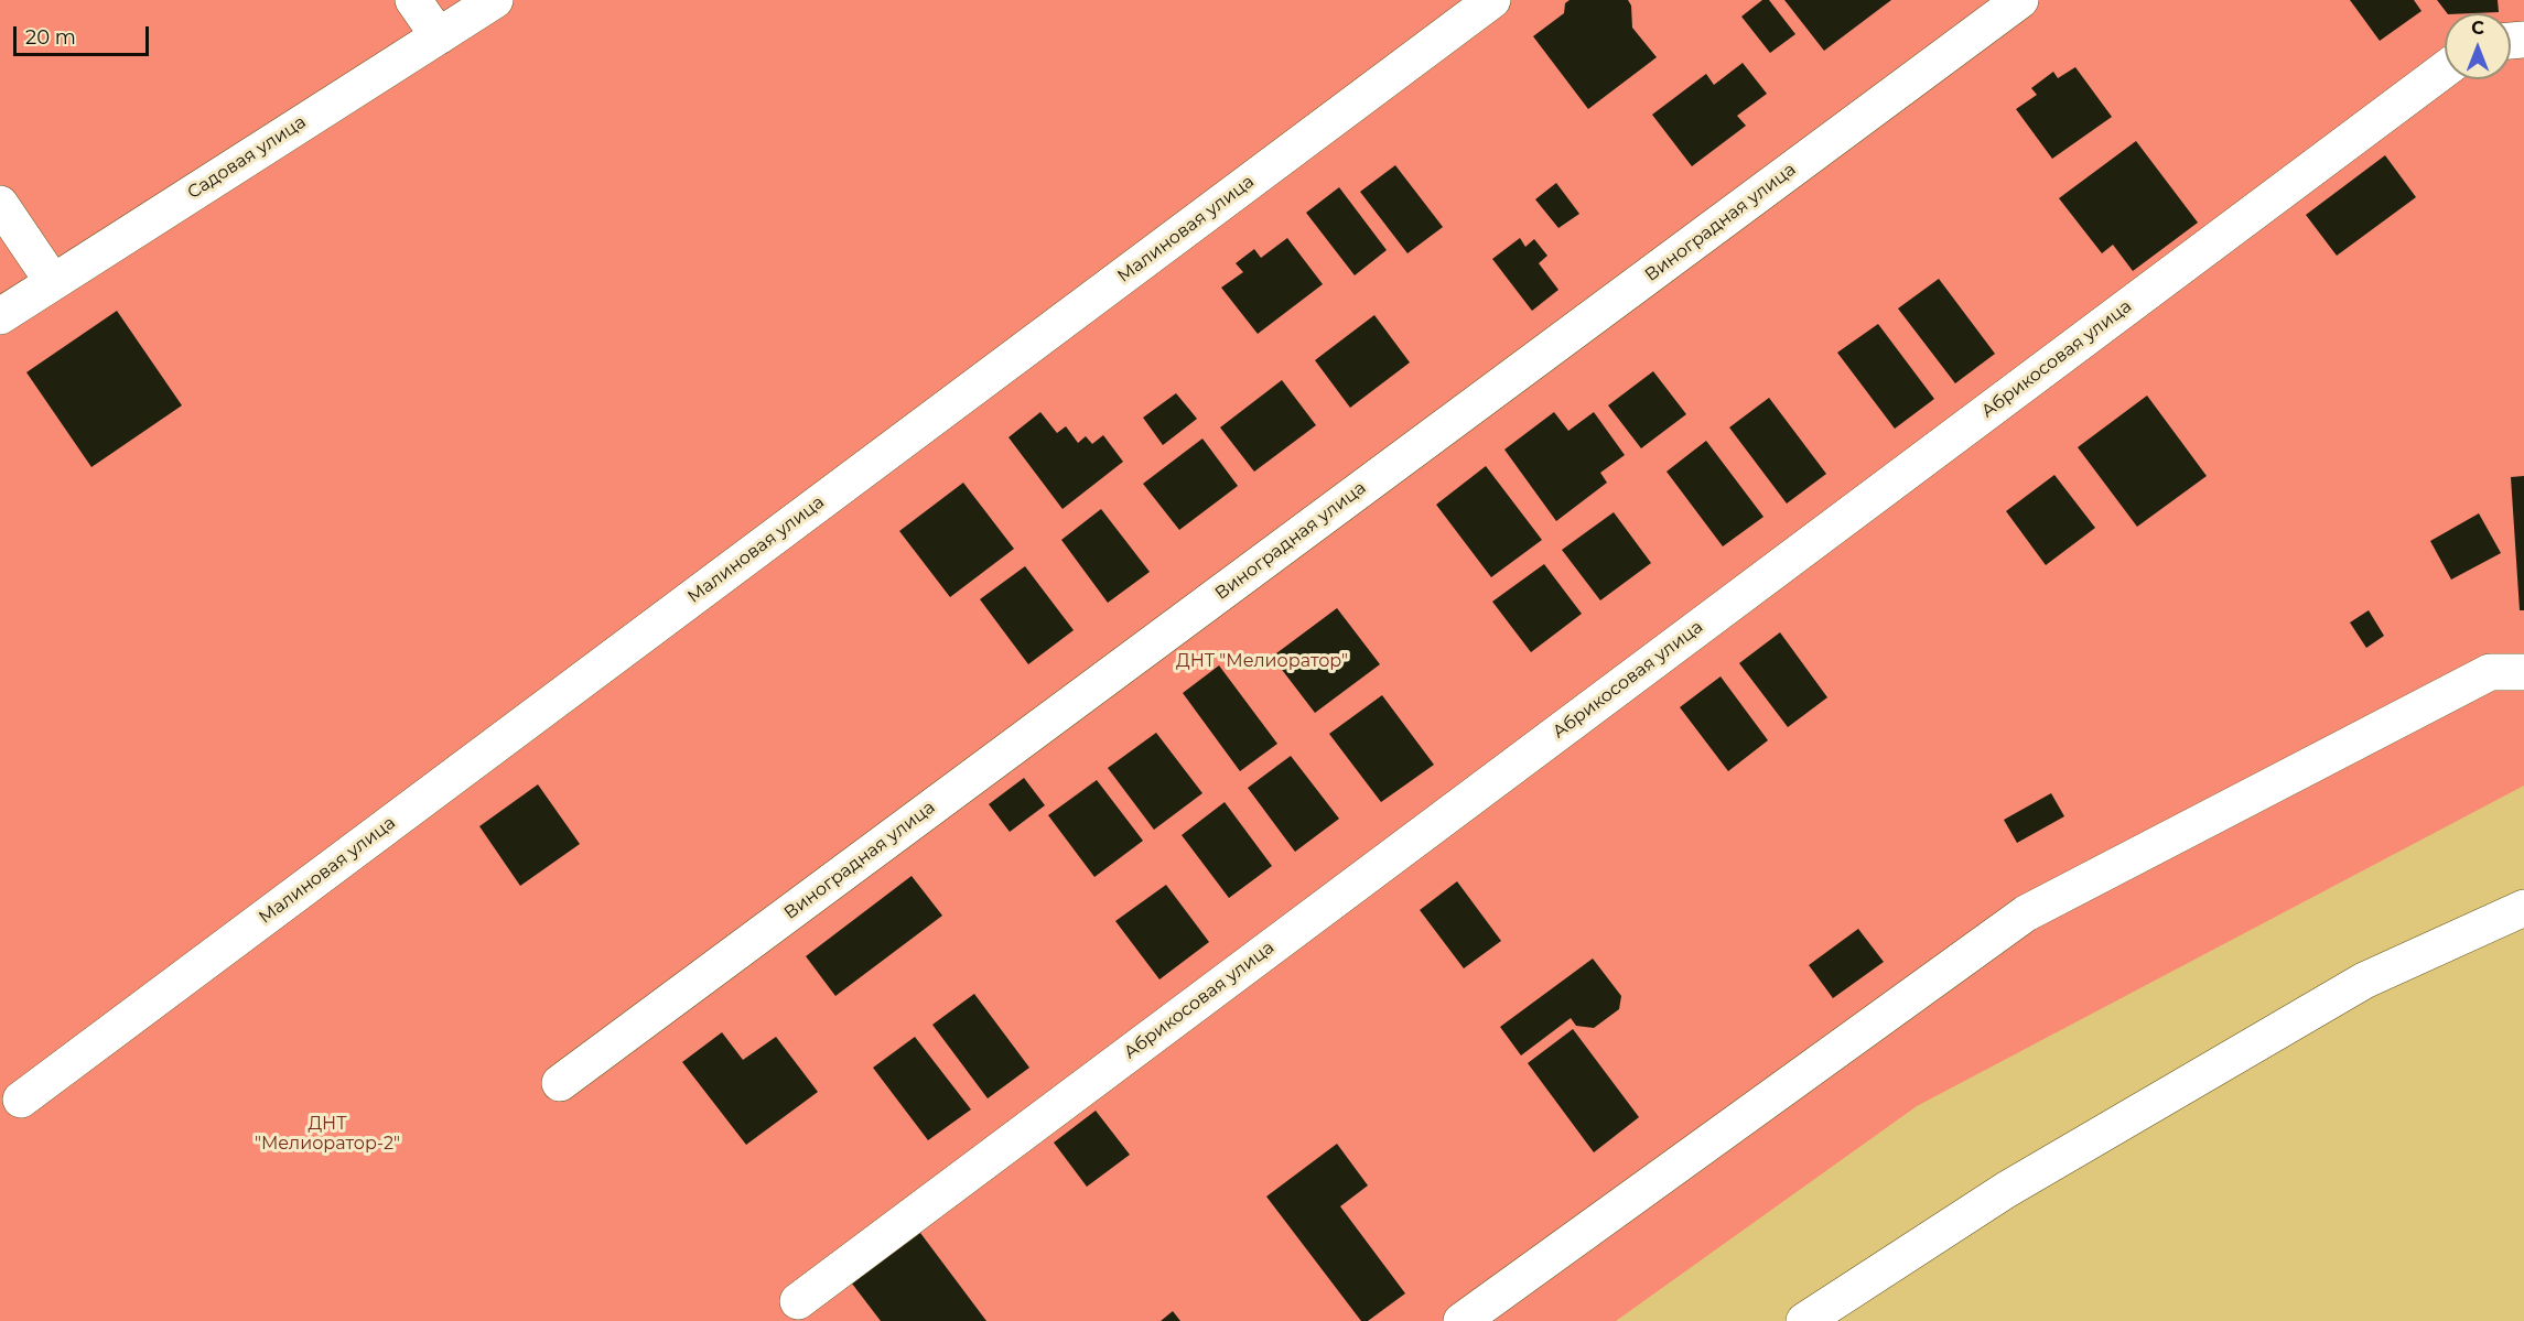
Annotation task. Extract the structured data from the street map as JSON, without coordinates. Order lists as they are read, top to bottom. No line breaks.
{"streets":{"main road":["Садовая улица","Виноградная улица","Малиновая улица","Абрикосовая улица"]},"parks":["ДНТ \"Мелиоратор\"","ДНТ \"Мелиоратор-2\""],"scale_bar":"20 m","north":"top"}
